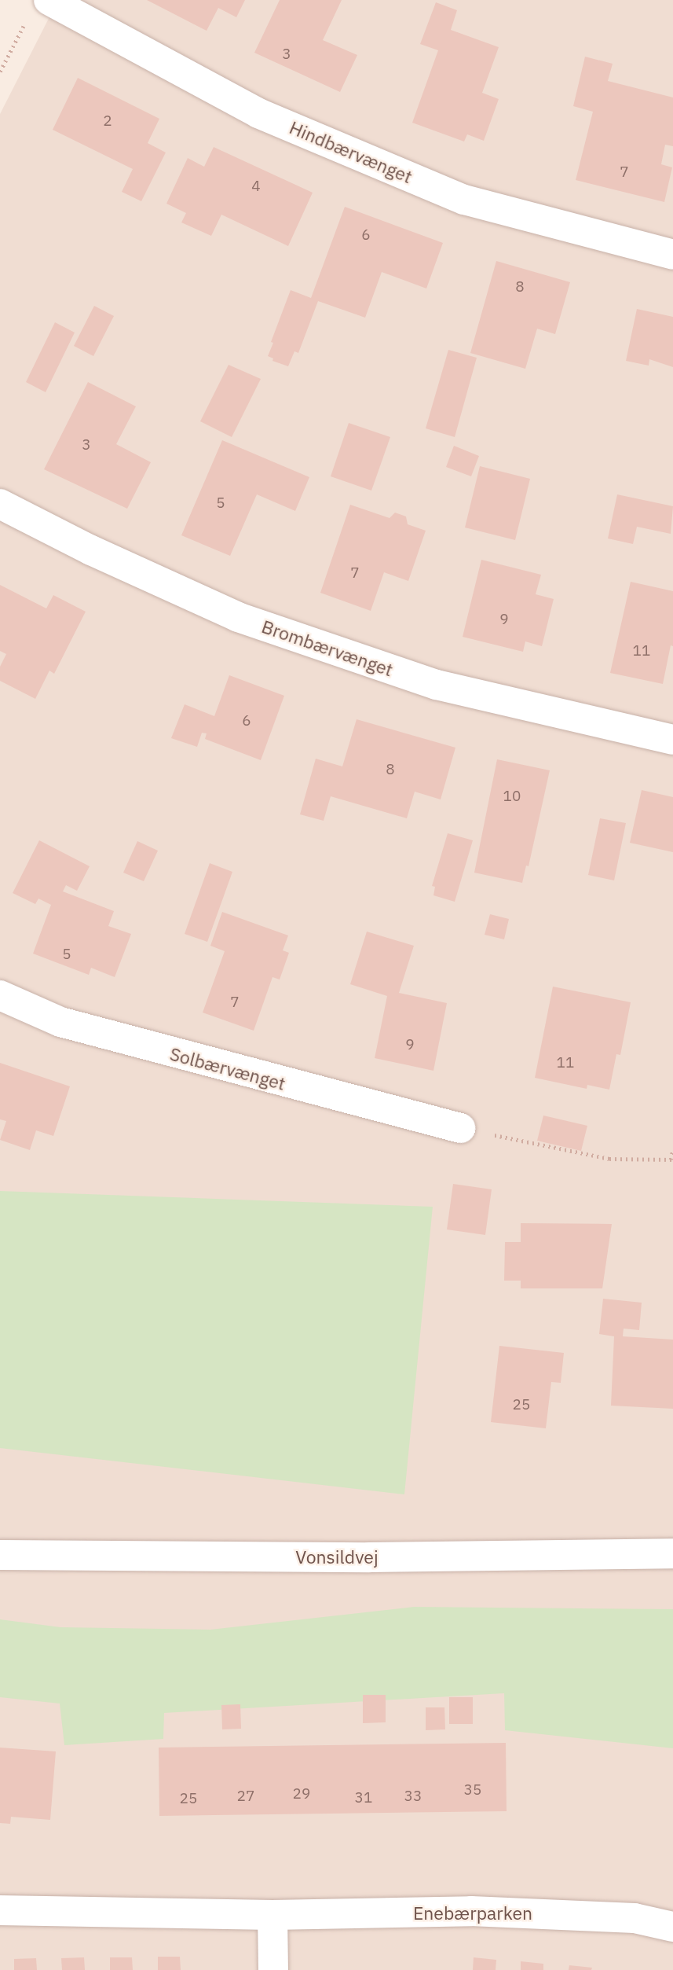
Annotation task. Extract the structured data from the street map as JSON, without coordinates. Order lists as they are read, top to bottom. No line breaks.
{"streets":{"street":["Hindbærvænget","Brombærvænget","Solbærvænget","Vonsildvej","Enebærparken"]},"house_numbers":["3","2","7","4","6","8","3","5","7","9","11","6","8","10","5","7","9","11","25","35","29","27","33","31","25"]}
